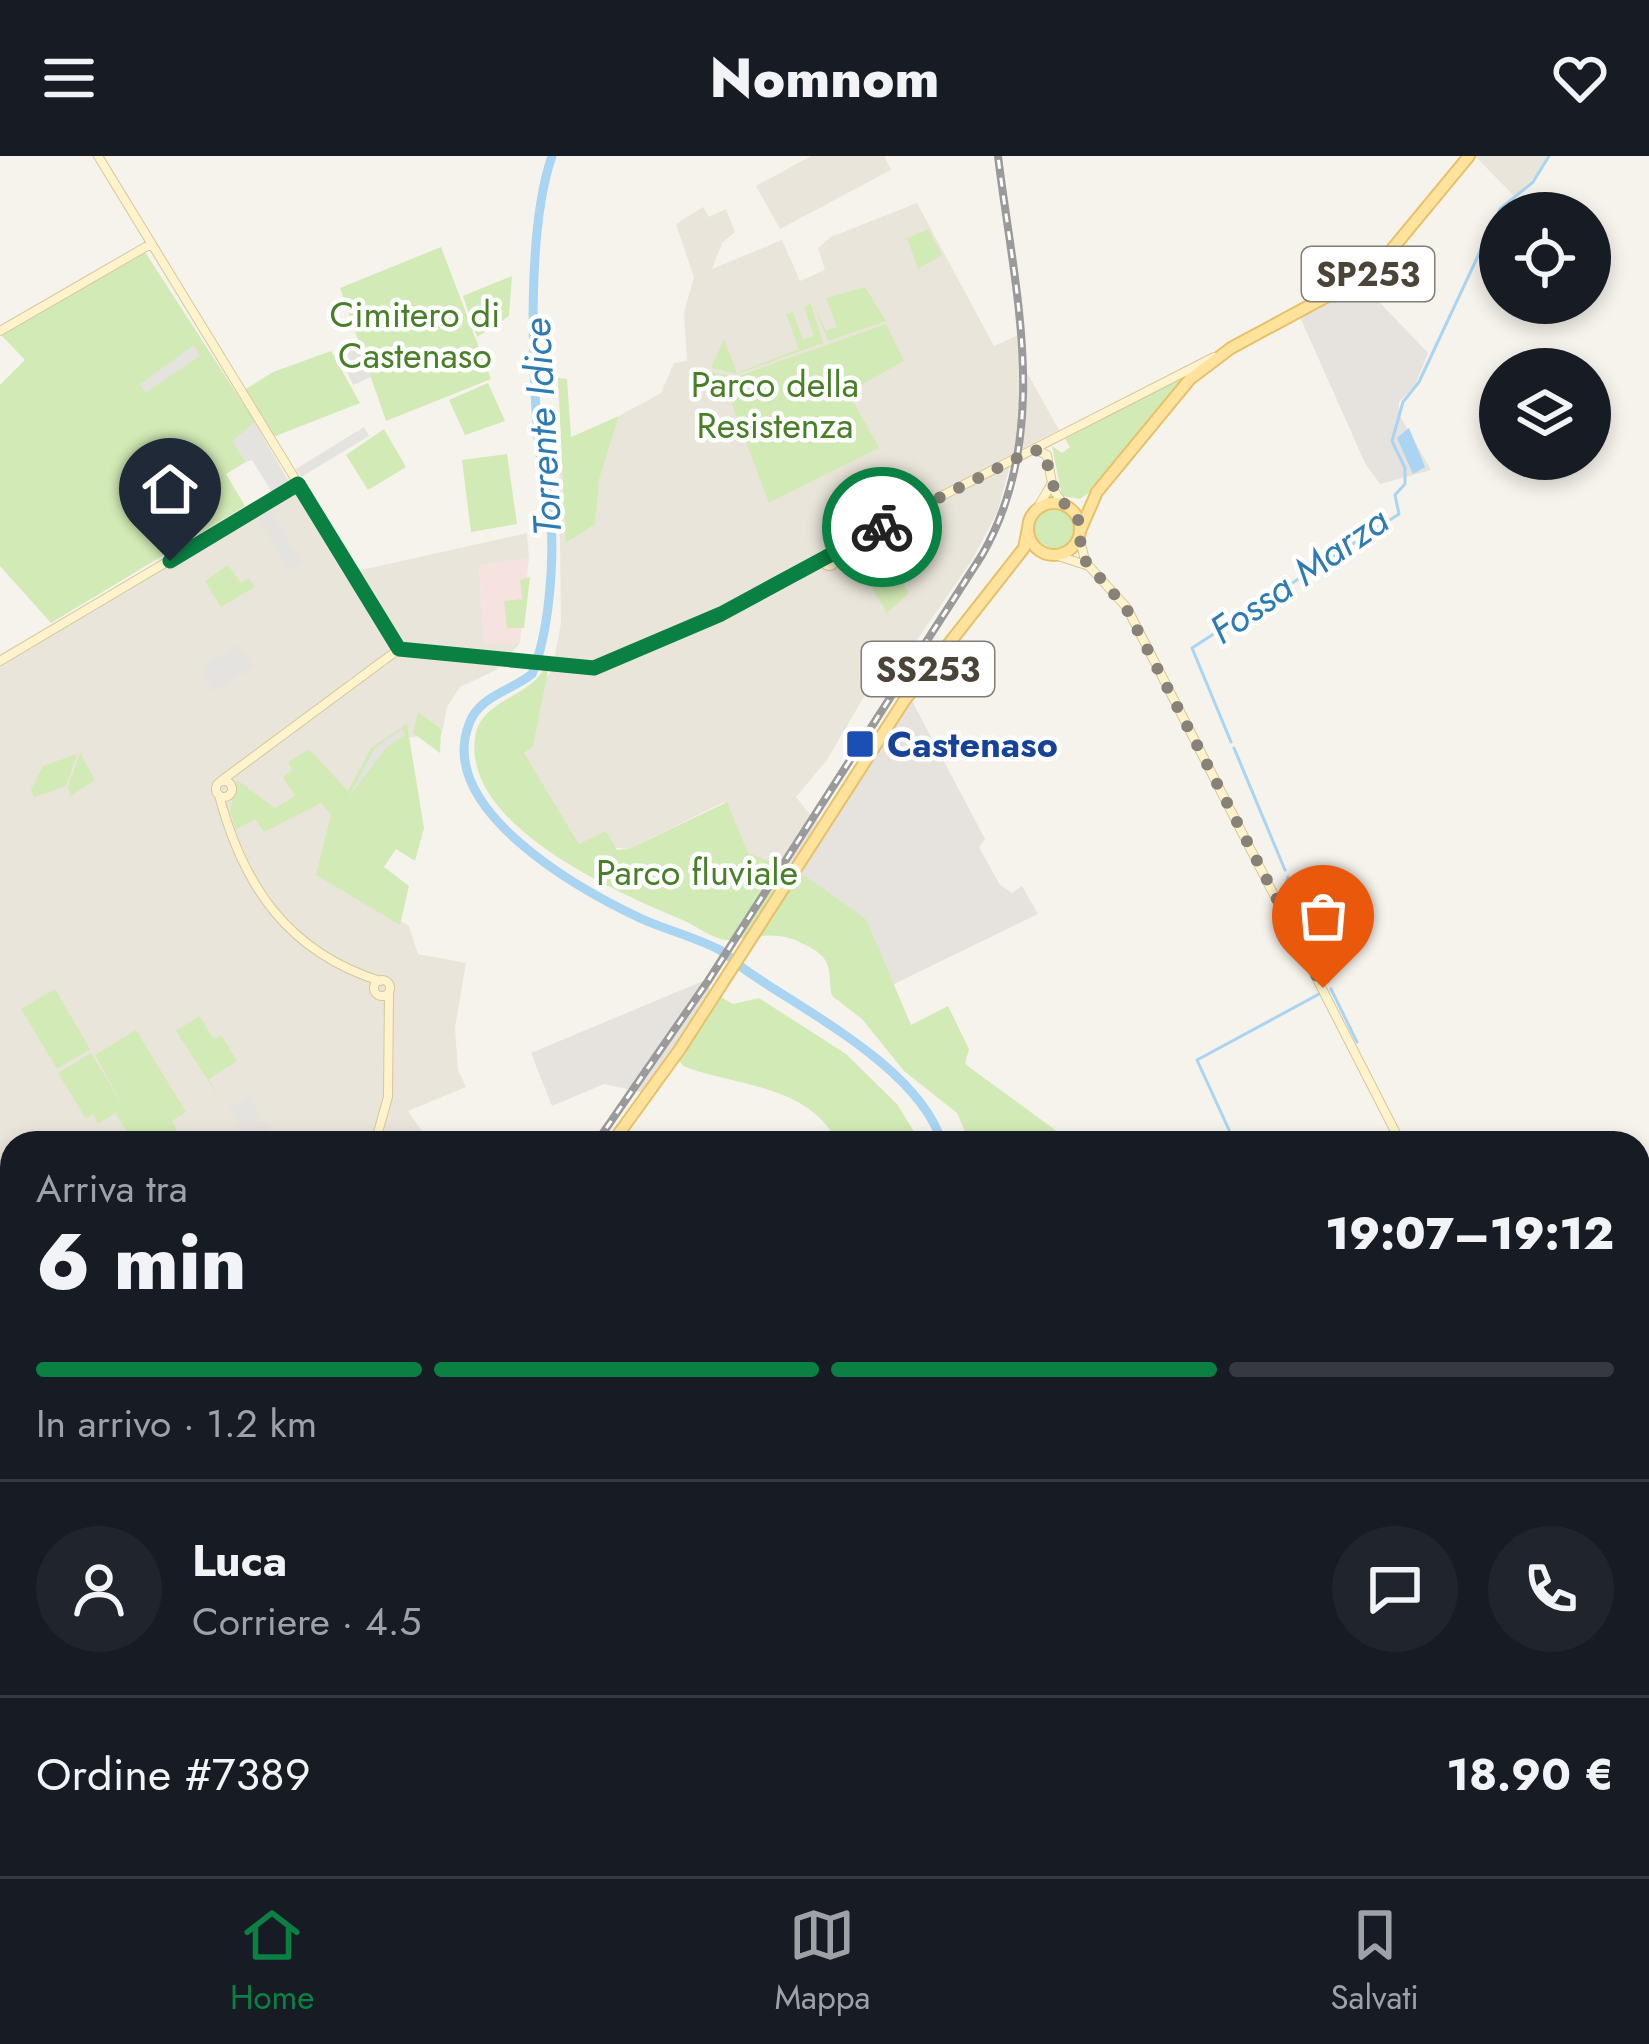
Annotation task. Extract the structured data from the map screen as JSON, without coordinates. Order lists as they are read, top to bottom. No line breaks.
{"streets":{"main road":["SP253","SS253"]},"water":["Torrente Idice","Fossa Marza"],"parks":["Cimitero di Castenaso","Parco della Resistenza","Parco fluviale"],"places":{"transit":["Castenaso"]},"page":{"header":"Nomnom","heading":["6 min","Arriva tra","19:07–19:12"],"panel":["Luca","Corriere · 4.5","Ordine #7389","18.90 €"],"bar":"In arrivo · 1.2 km","tabs":["Home","Mappa","Salvati"]}}
